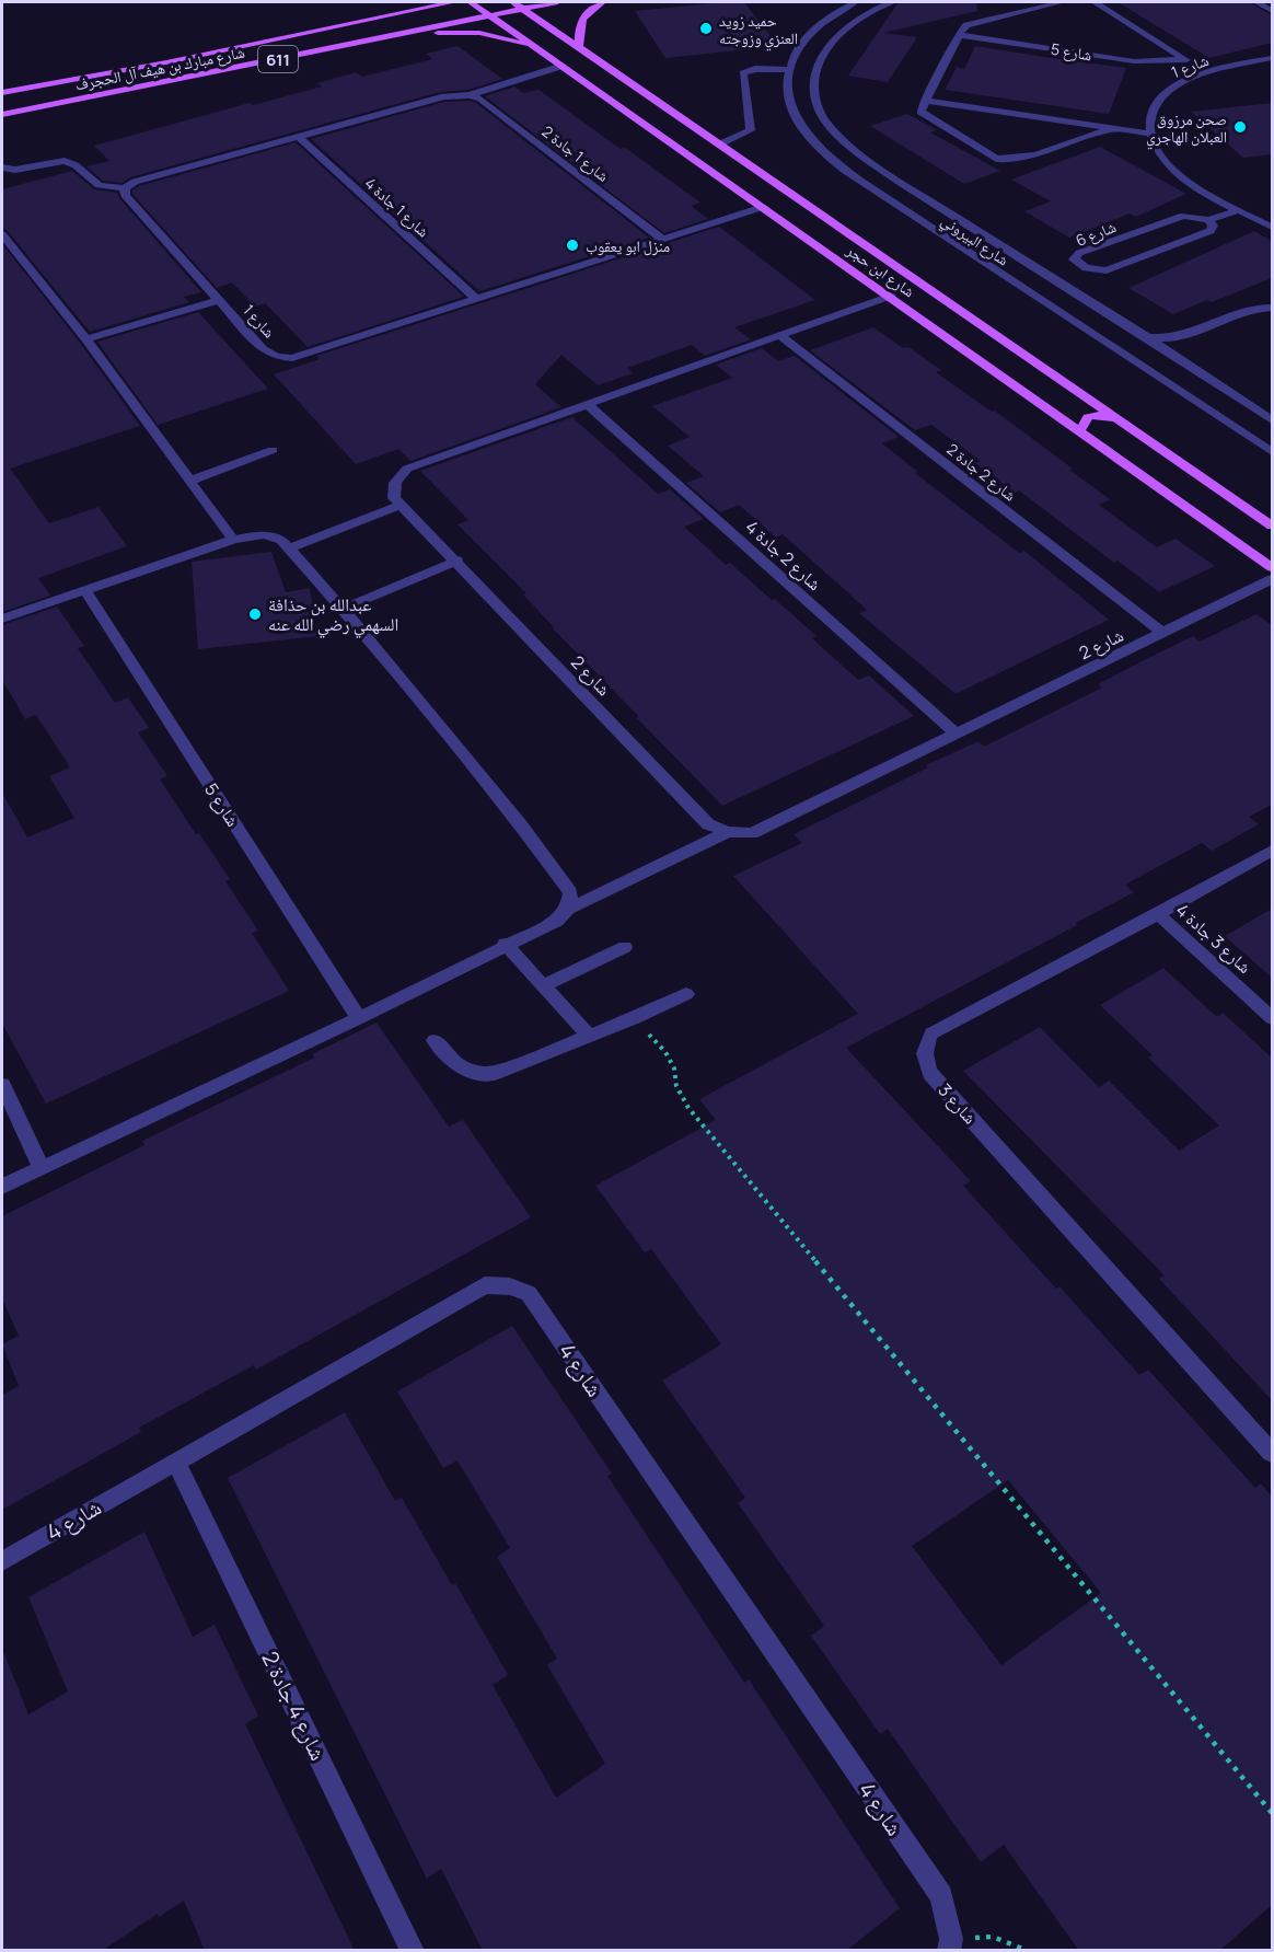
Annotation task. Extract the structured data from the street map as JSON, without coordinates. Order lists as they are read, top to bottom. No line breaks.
{"streets":{"main road":["611","شارع مبارك بن هيف آل الحجرف","شارع ابن حجر"],"street":["شارع 5","شارع 1","شارع 1 جادة 2","شارع 1 جادة 4","شارع 6","شارع البيروني","شارع 2 جادة 2","شارع 2 جادة 4","شارع 2","شارع 3 جادة 4","شارع 3","شارع 4","شارع 4 جادة 2"]},"crossings":[["شارع 1","شارع 1 جادة 2"],["شارع 1","شارع 1 جادة 4"],["شارع 1","شارع ابن حجر"],["شارع مبارك بن هيف آل الحجرف","شارع ابن حجر"],["شارع 2 جادة 2","شارع 2"],["شارع 2 جادة 4","شارع 2"],["شارع 3 جادة 4","شارع 3"],["شارع 4","شارع 4 جادة 2"]],"places":["حميد زويد العنزي وزوجته","صحن مرزوق العبلان الهاجري","منزل ابو يعقوب","عبدالله بن حذافة السهمي رضي الله عنه"]}
